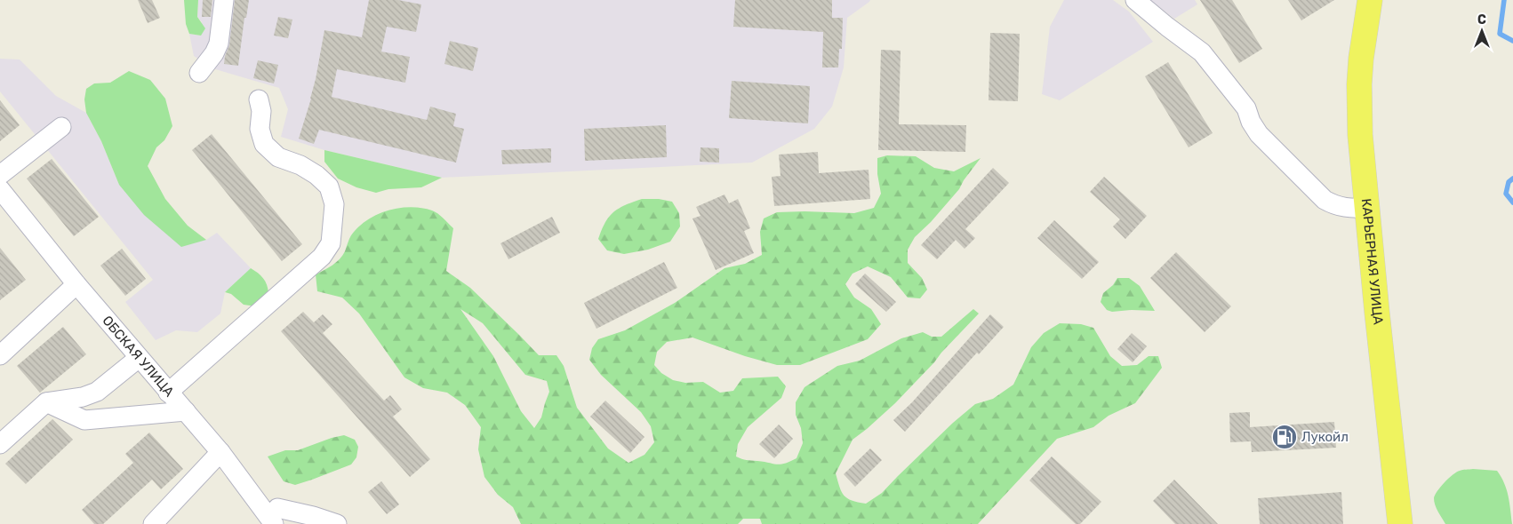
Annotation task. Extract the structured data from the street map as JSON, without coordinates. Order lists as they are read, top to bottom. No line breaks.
{"streets":{"main road":["КАРЬЕРНАЯ УЛИЦА"],"street":["ОБСКАЯ УЛИЦА"]},"places":{"fuel station":["Лукойл"]},"north":"top"}
